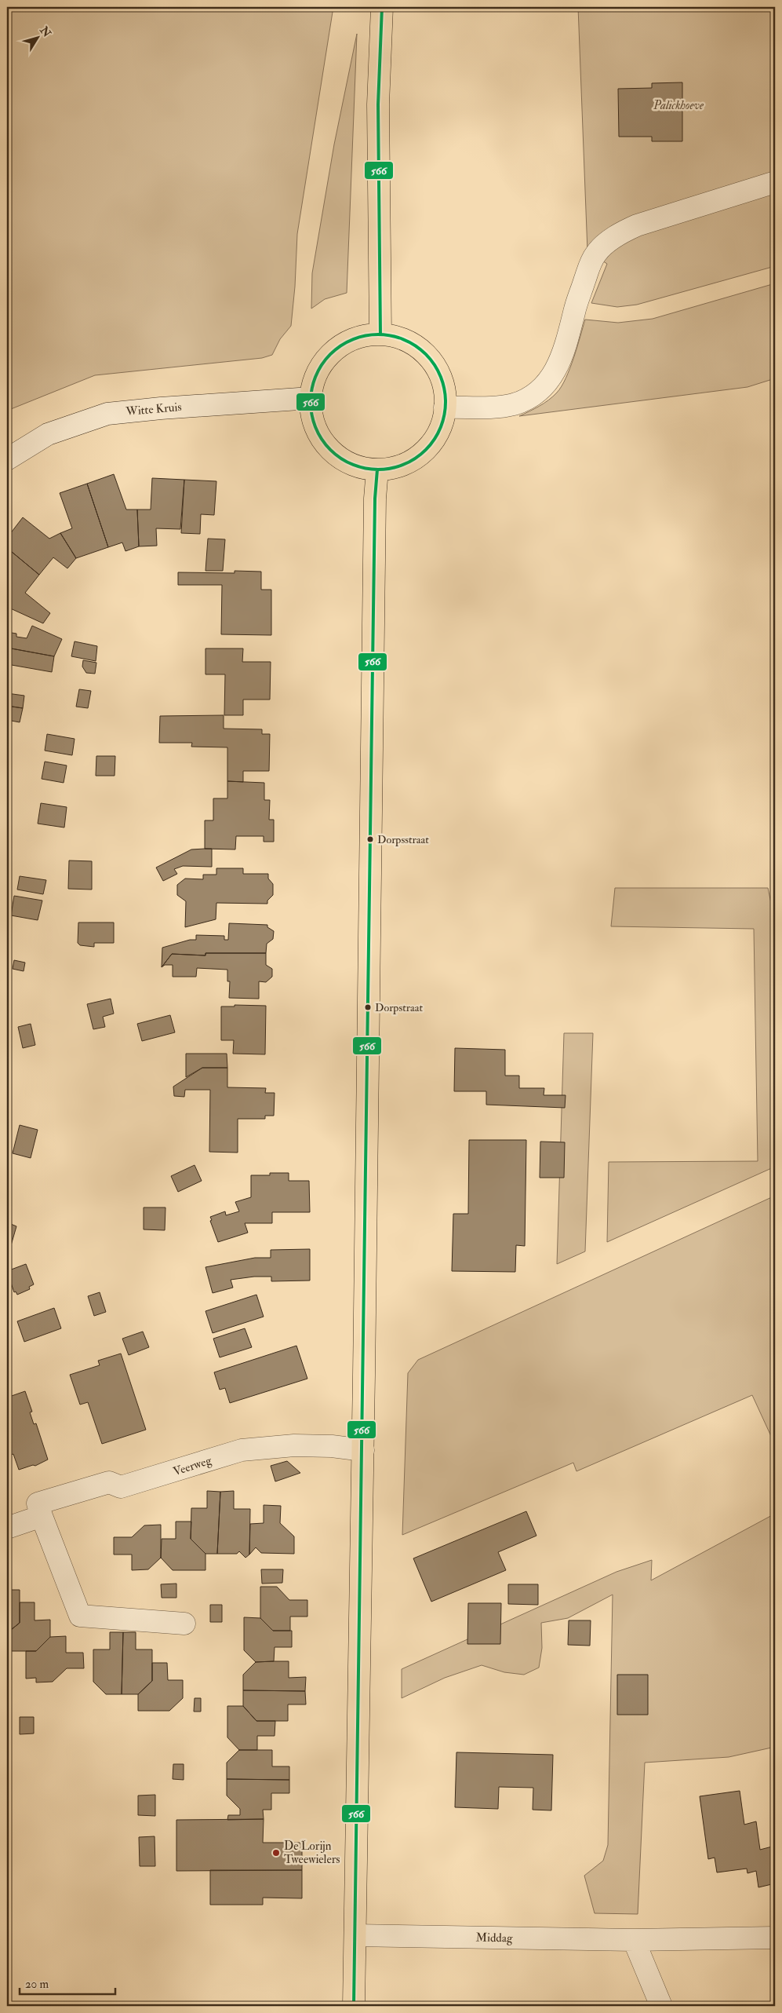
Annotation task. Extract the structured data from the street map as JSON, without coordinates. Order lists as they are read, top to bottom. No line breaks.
{"streets":{"street":["Witte Kruis","Veerweg","Middag"]},"parks":["Palickhoeve"],"places":["Dorpsstraat","Dorpstraat","De Lorijn Tweewielers"],"lines":["transit line 566"],"scale_bar":"20 m","north":"top right"}
